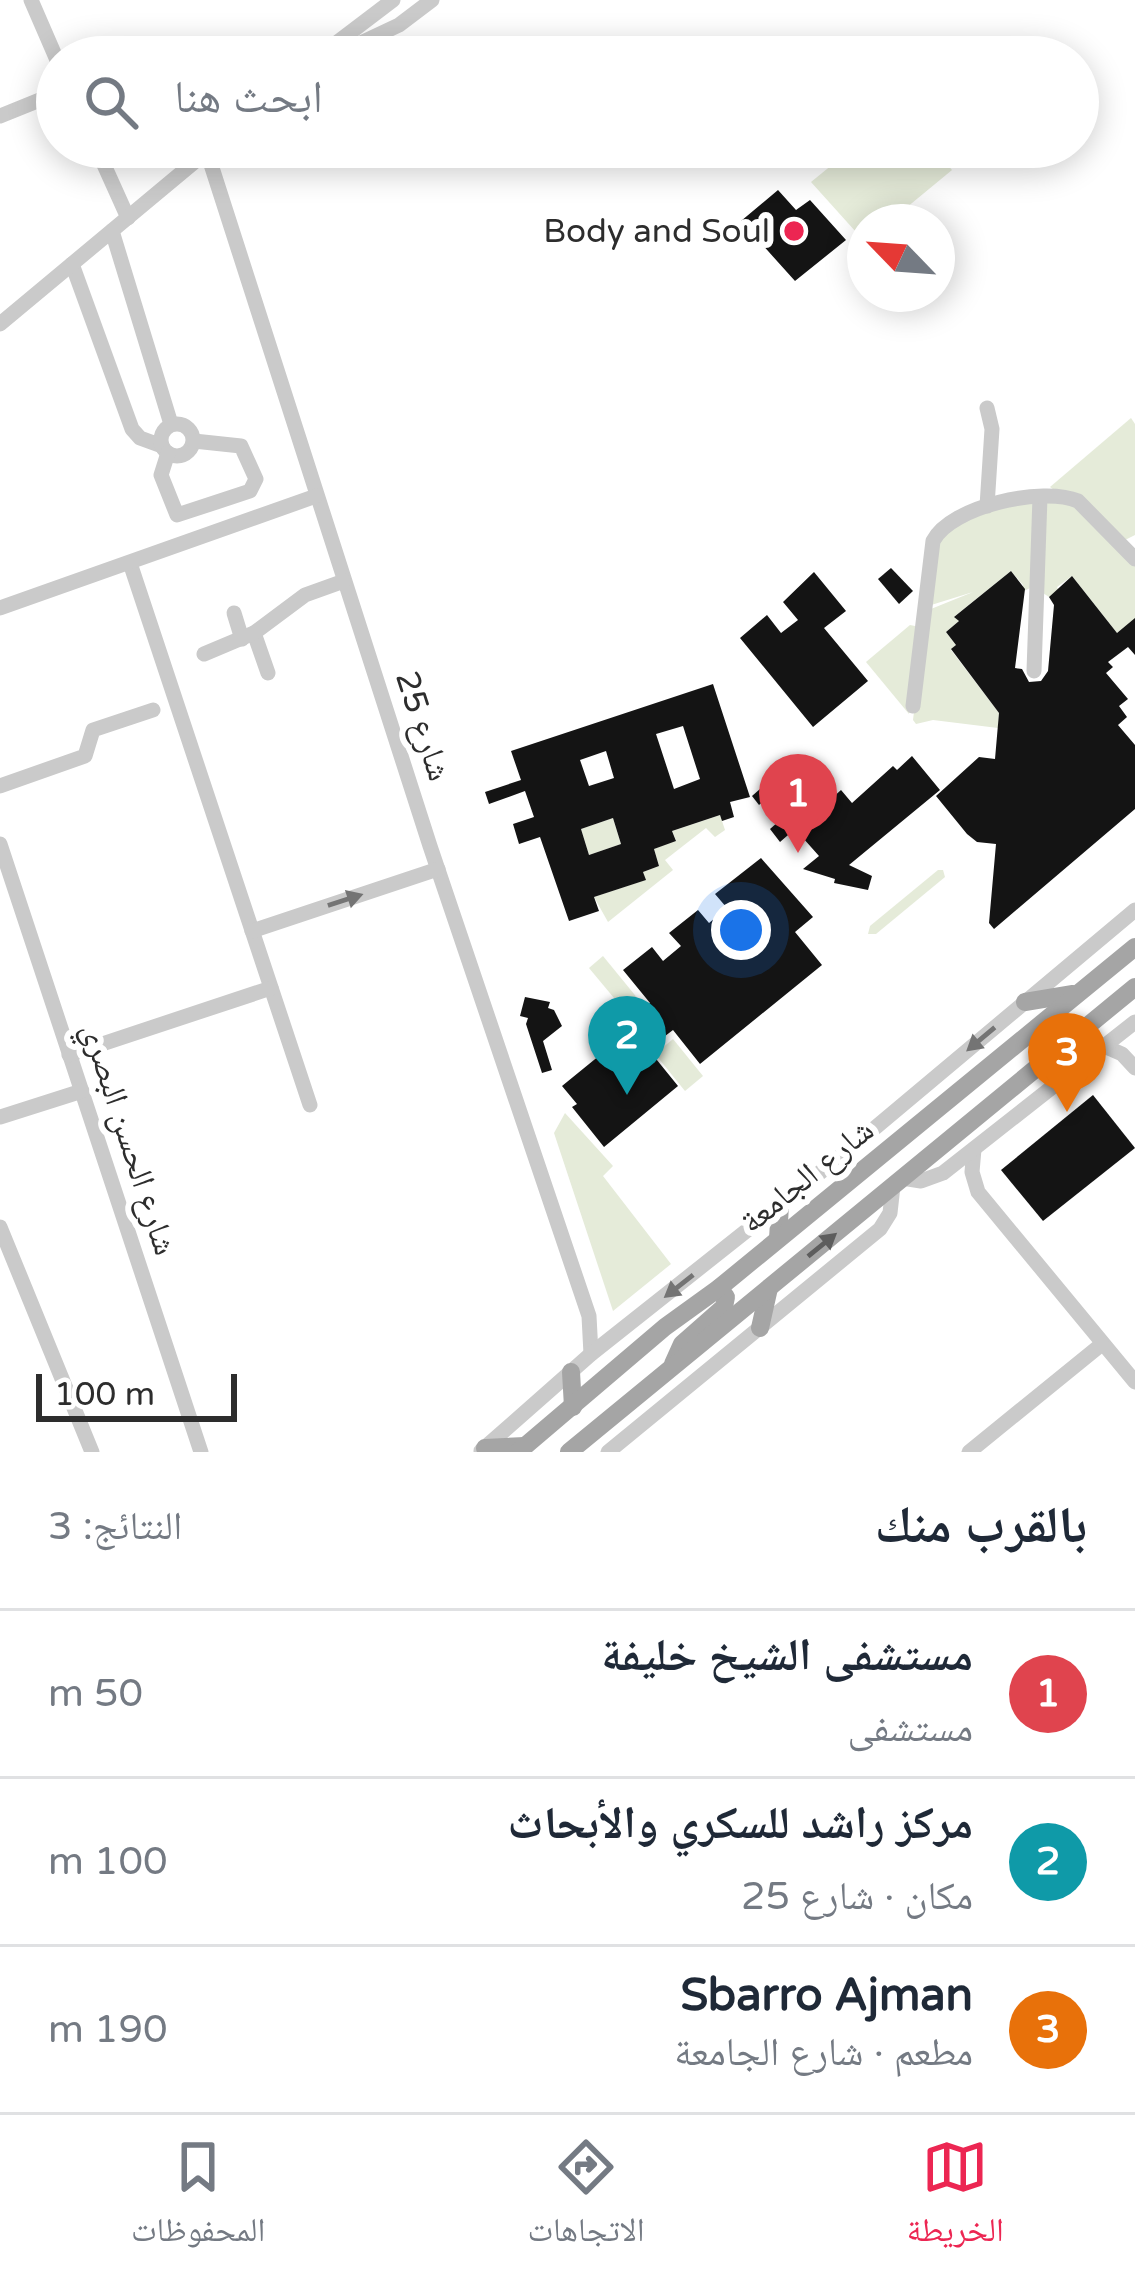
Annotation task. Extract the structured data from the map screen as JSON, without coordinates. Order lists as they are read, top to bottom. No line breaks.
{"streets":{"main road":["شارع الجامعة"],"street":["شارع 25","شارع الحسن البصري"]},"places":["Body and Soul"],"scale_bar":"100 m","north":"top left","page":{"search":"ابحث هنا","pins":["1","2","3"],"scale":"100 m","heading":["بالقرب منك","النتائج: 3"],"list":[{"mark":"1","name":"مستشفى الشيخ خليفة","note":"مستشفى","value":"50 m"},{"mark":"2","name":"مركز راشد للسكري والأبحاث","note":"مكان · شارع 25","value":"100 m"},{"mark":"3","name":"Sbarro Ajman","note":"مطعم · شارع الجامعة","value":"190 m"}],"nav":["الخريطة","الاتجاهات","المحفوظات"]}}
